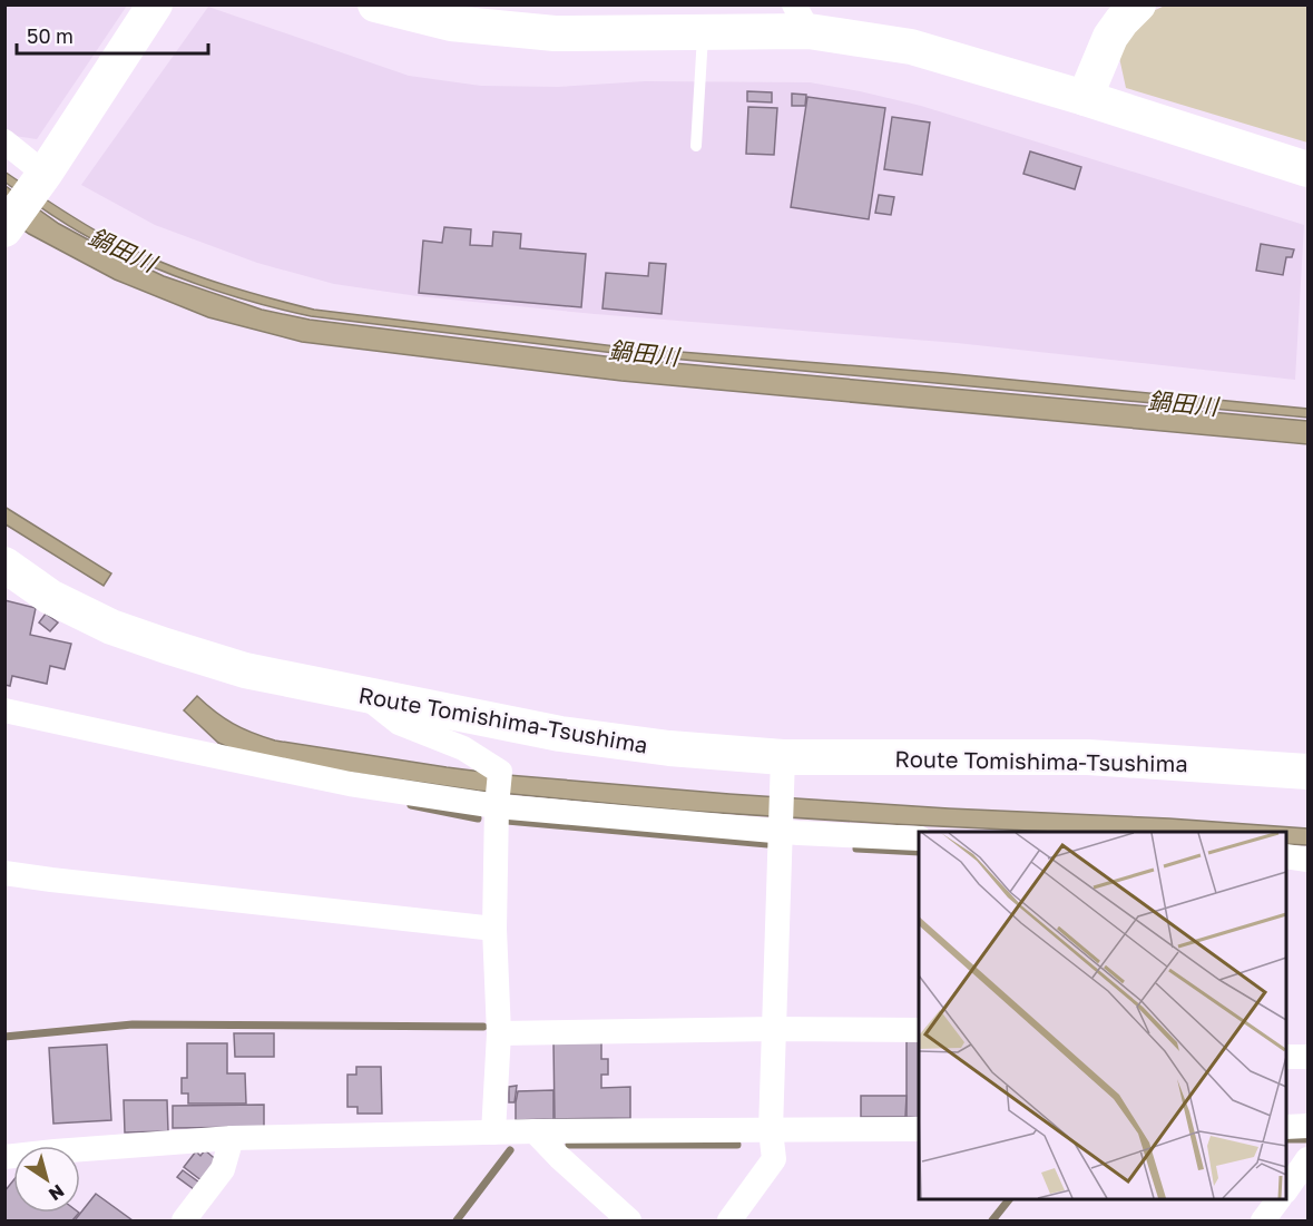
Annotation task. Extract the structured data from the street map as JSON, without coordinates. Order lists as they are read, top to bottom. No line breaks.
{"streets":{"street":["Route Tomishima-Tsushima"]},"water":["鍋田川"],"scale_bar":"50 m","north":"bottom right"}
